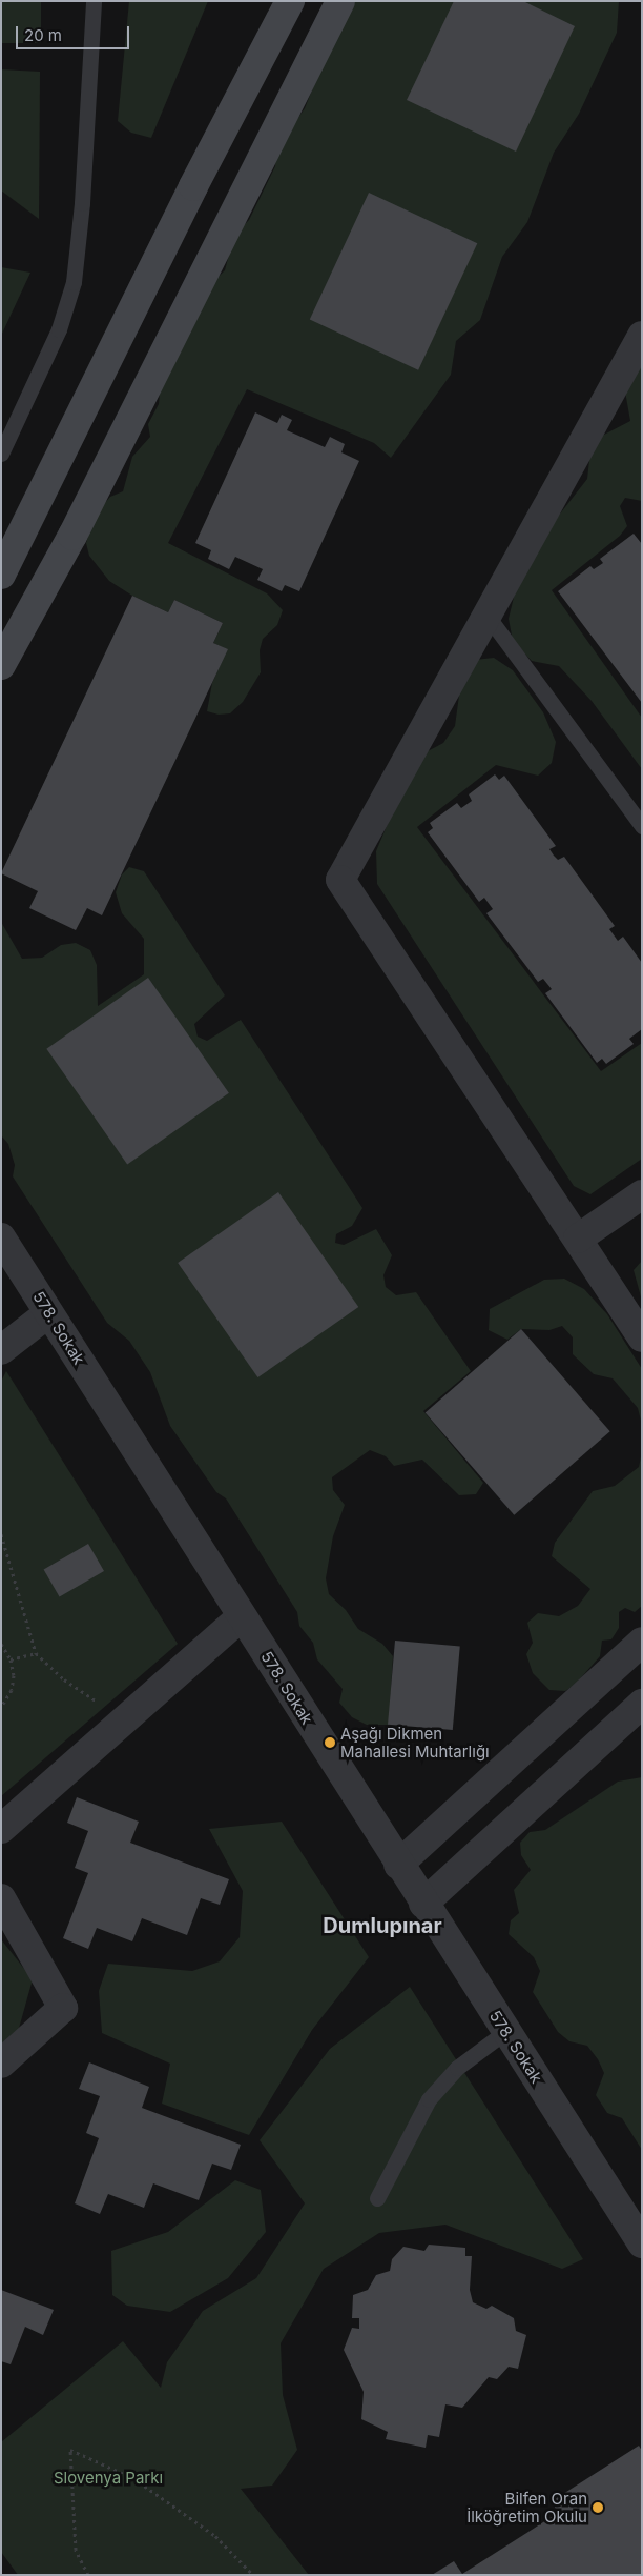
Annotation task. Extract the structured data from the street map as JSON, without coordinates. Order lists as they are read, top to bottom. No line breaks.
{"streets":{"street":["578. Sokak"]},"districts":["Dumlupınar"],"parks":["Slovenya Parkı"],"places":["Aşağı Dikmen Mahallesi Muhtarlığı","Bilfen Oran İlköğretim Okulu"],"scale_bar":"20 m"}
